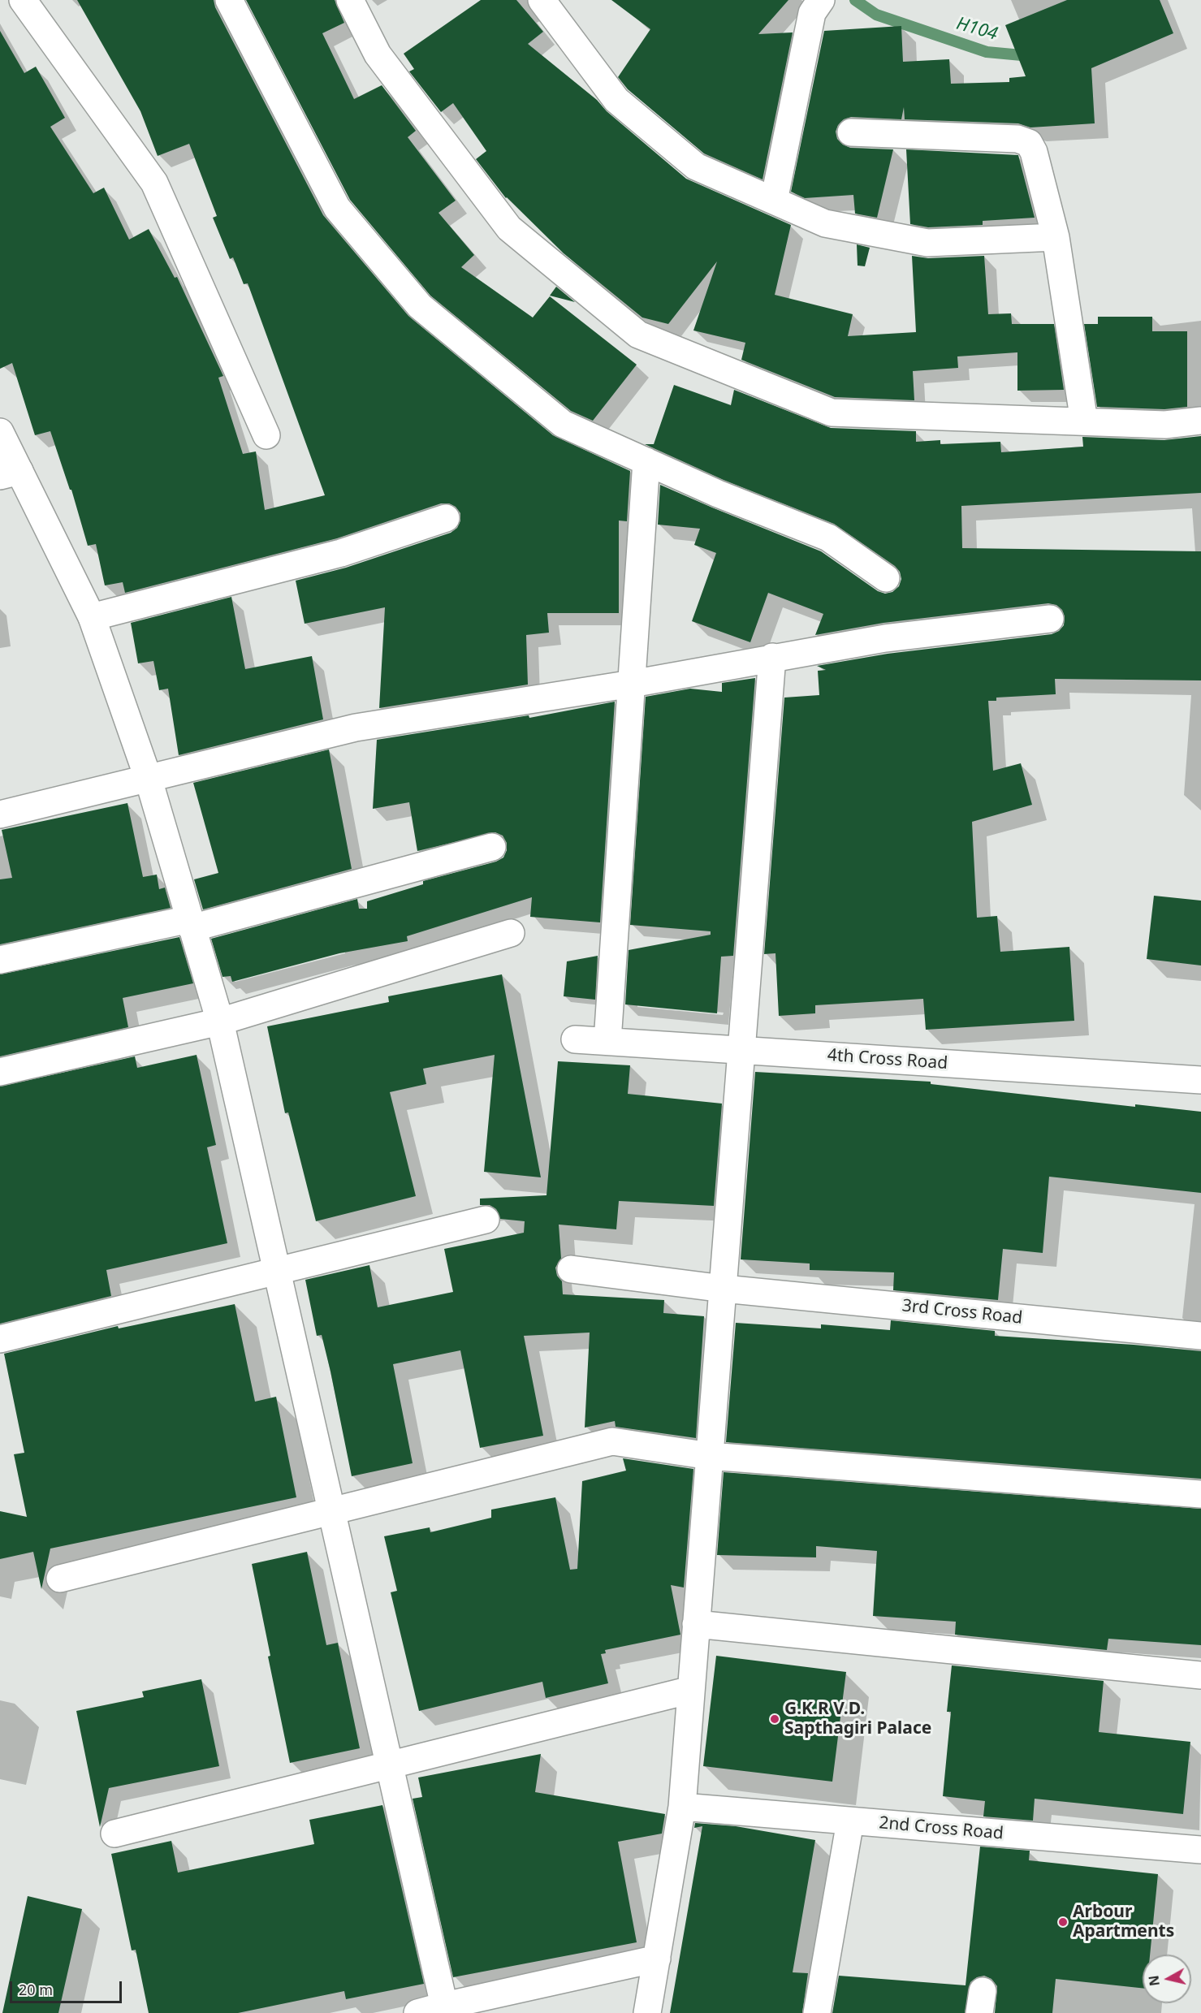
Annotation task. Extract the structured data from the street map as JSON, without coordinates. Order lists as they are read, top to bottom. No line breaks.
{"streets":{"street":["4th Cross Road","3rd Cross Road","2nd Cross Road"]},"water":["H104"],"places":["G.K.R V.D. Sapthagiri Palace","Arbour Apartments"],"scale_bar":"20 m","north":"left"}
